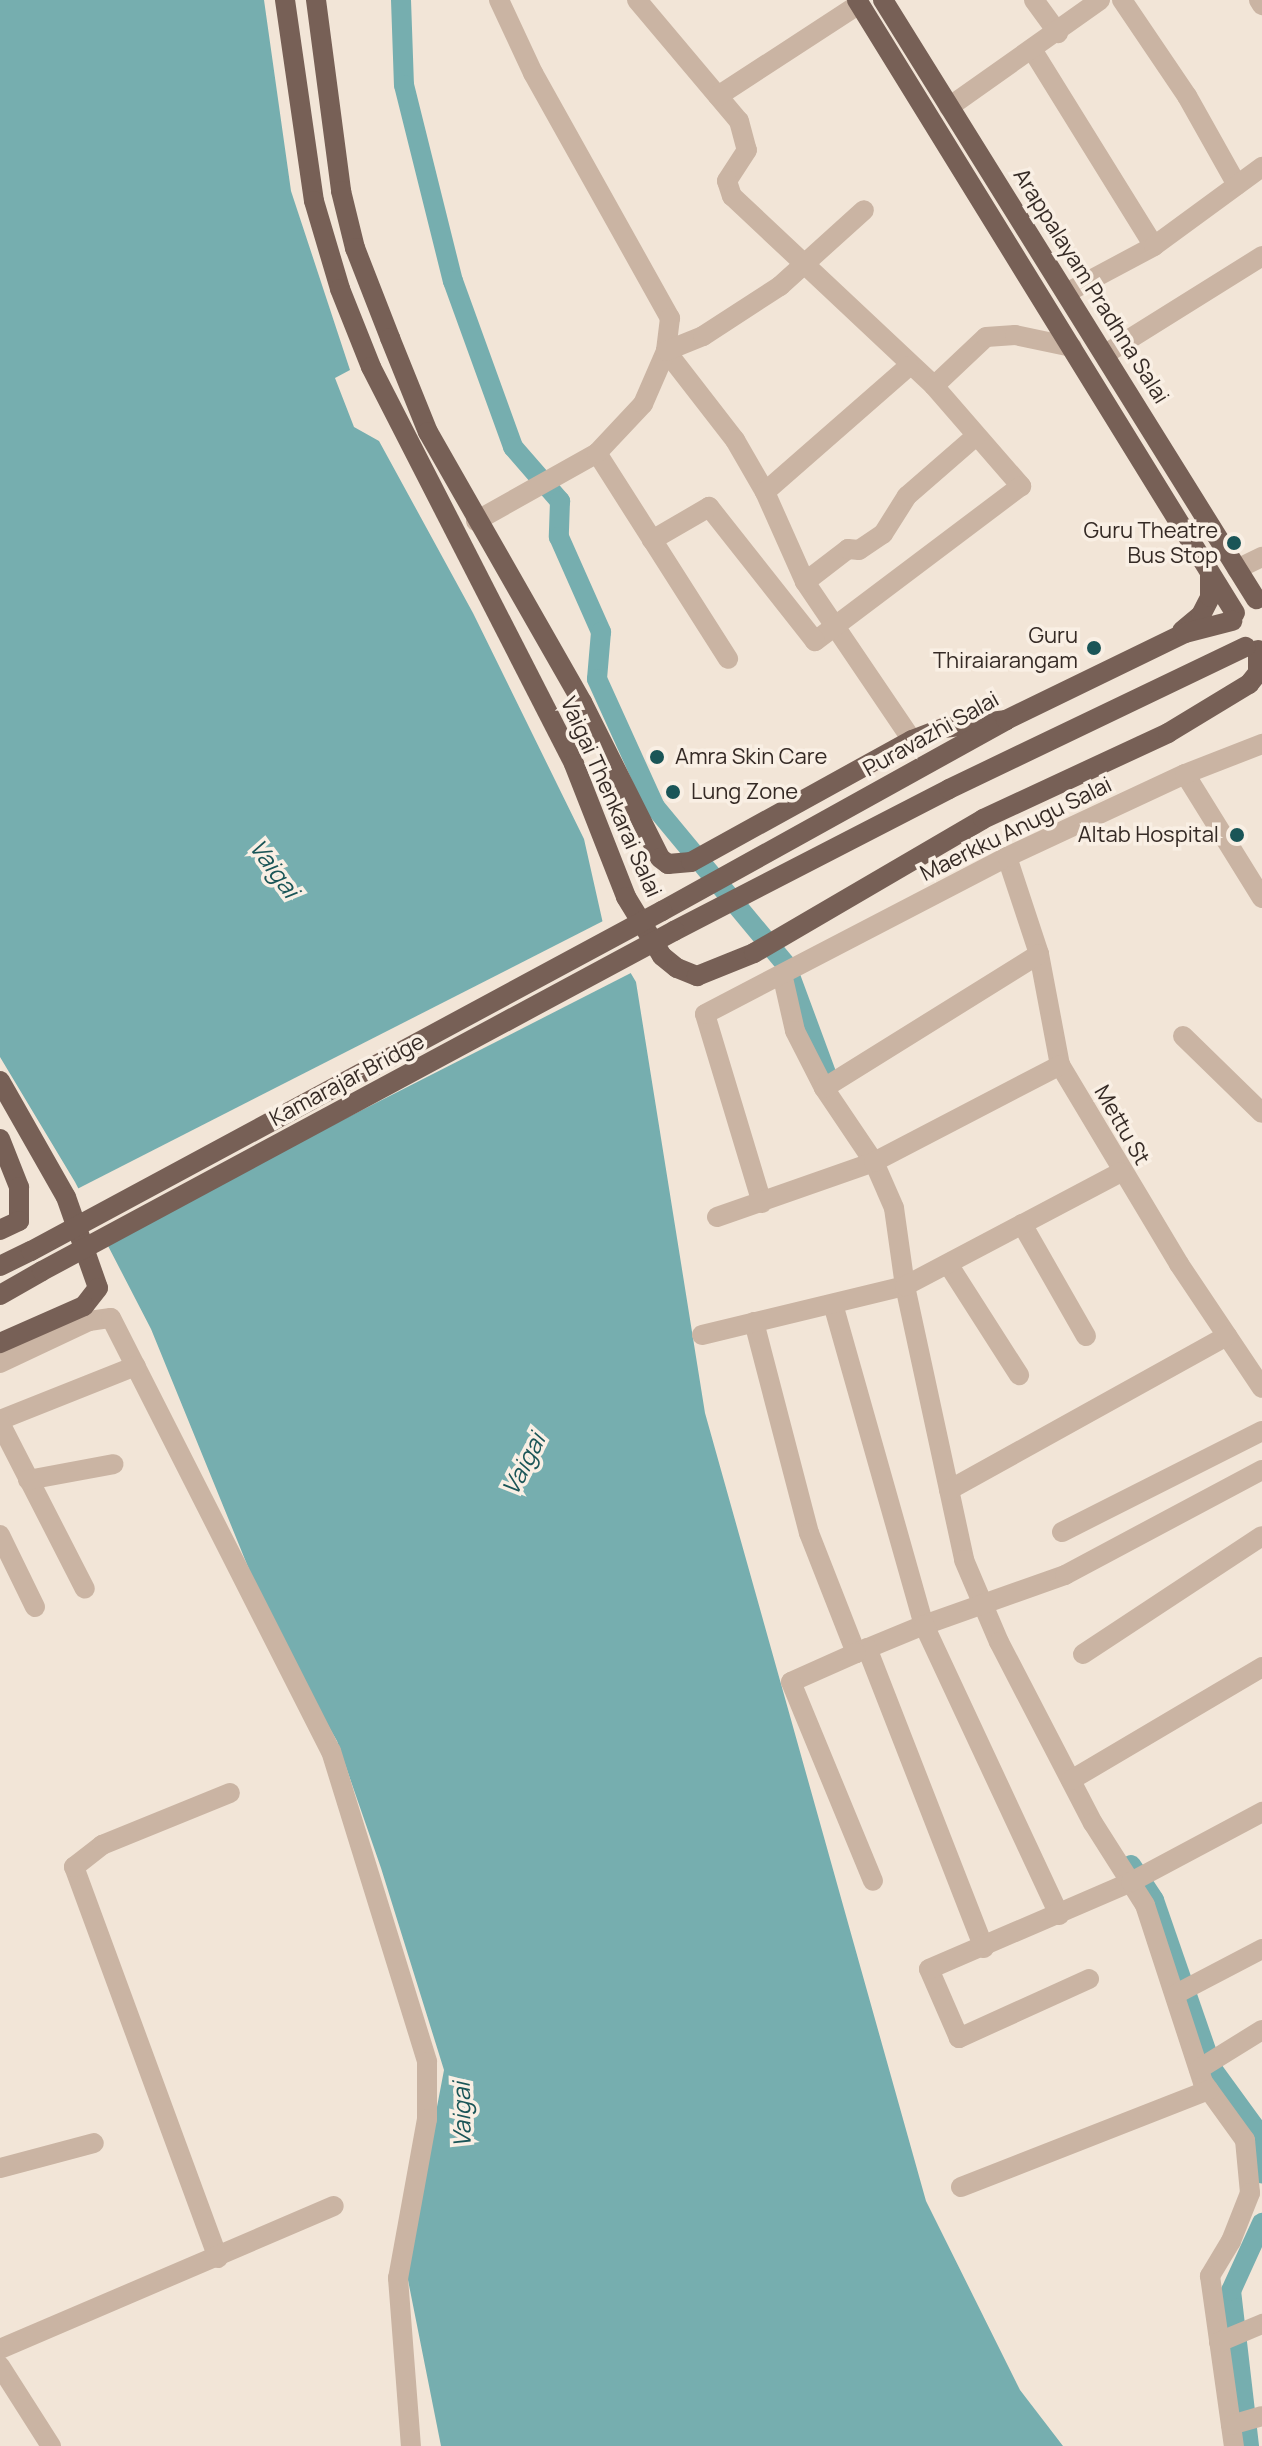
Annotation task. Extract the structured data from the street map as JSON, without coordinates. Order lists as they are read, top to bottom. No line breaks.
{"streets":{"main road":["Arappalayam Pradhna Salai","Puravazhi Salai","Vaigai Thenkarai Salai","Kamarajar Bridge"],"street":["Maerkku Anugu Salai","Mettu St"]},"crossings":[["Arappalayam Pradhna Salai","Puravazhi Salai"],["Puravazhi Salai","Vaigai Thenkarai Salai"],["Puravazhi Salai","Kamarajar Bridge"],["Vaigai Thenkarai Salai","Kamarajar Bridge"],["Maerkku Anugu Salai","Mettu St"]],"water":["Vaigai"],"places":["Guru Theatre Bus Stop","Guru Thiraiarangam","Amra Skin Care","Lung Zone","Altab Hospital"]}
